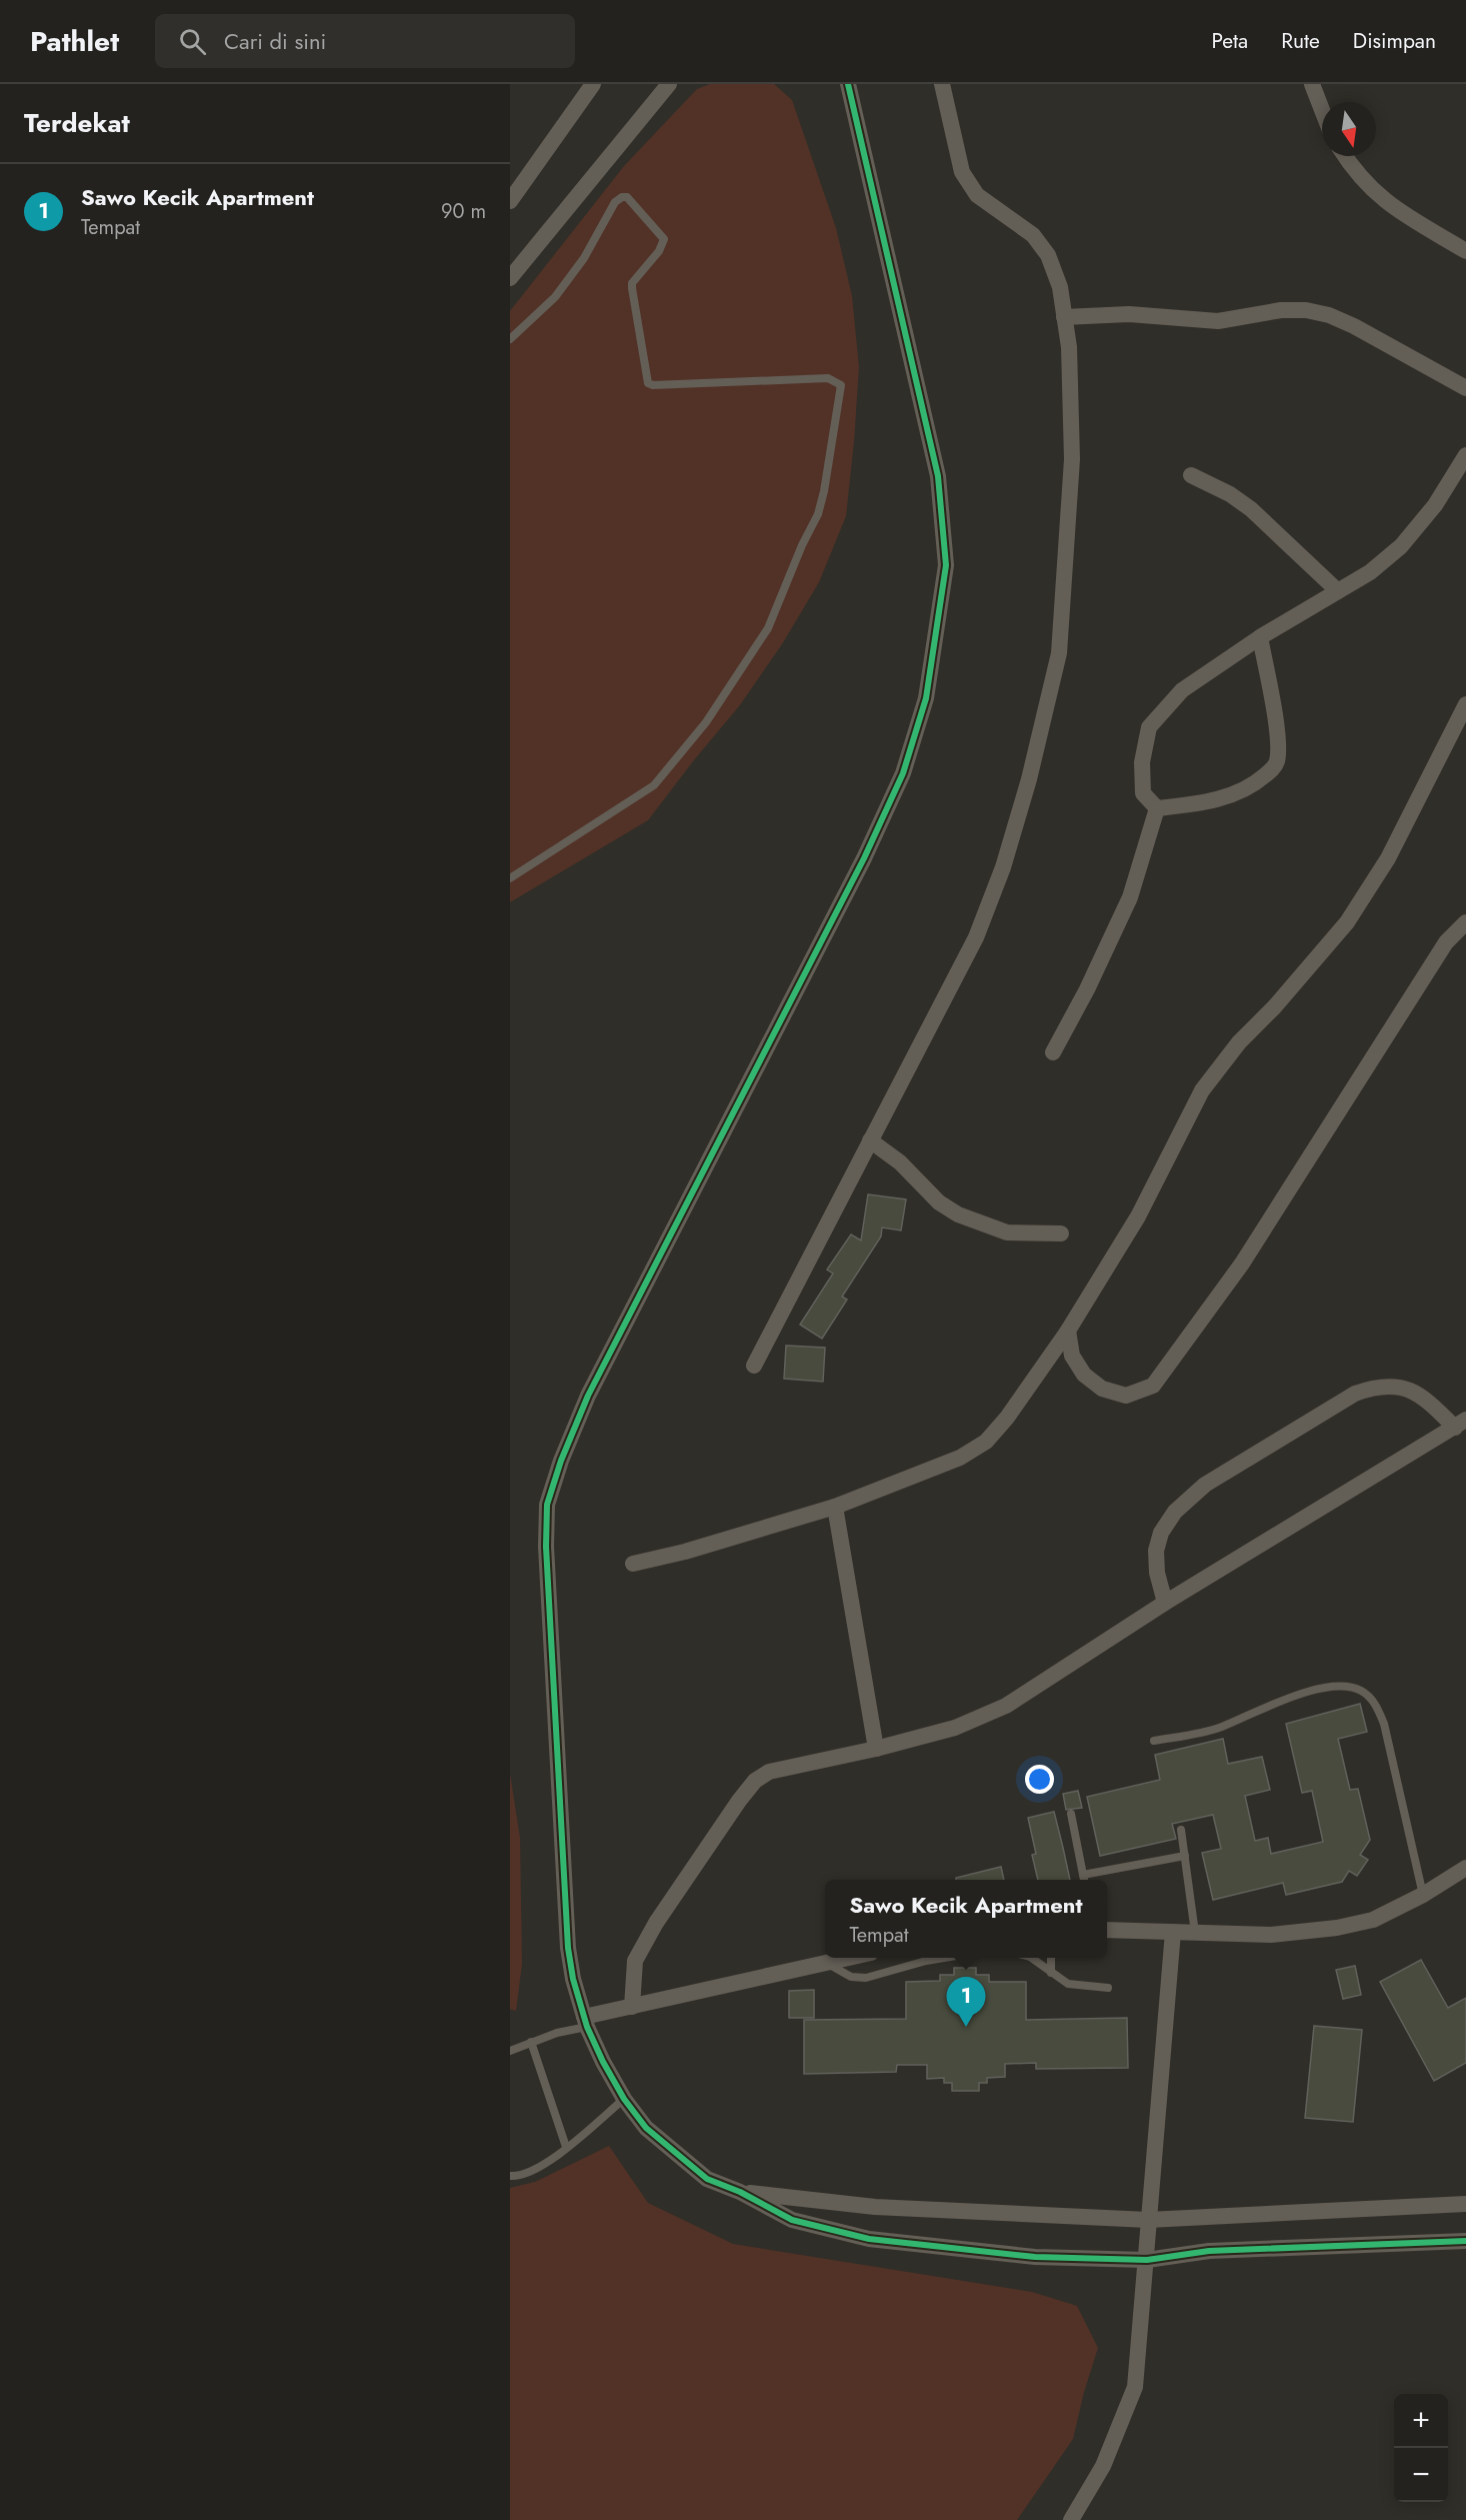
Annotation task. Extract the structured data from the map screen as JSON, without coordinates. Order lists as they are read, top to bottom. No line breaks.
{"north":"bottom","page":{"header":"Pathlet","search":"Cari di sini","nav":["Peta","Rute","Disimpan"],"heading":"Terdekat","list":[{"mark":"1","name":"Sawo Kecik Apartment","note":"Tempat","value":"90 m"}],"popup":["Sawo Kecik Apartment","Tempat"],"pins":"1","map_buttons":["+","−"]}}
